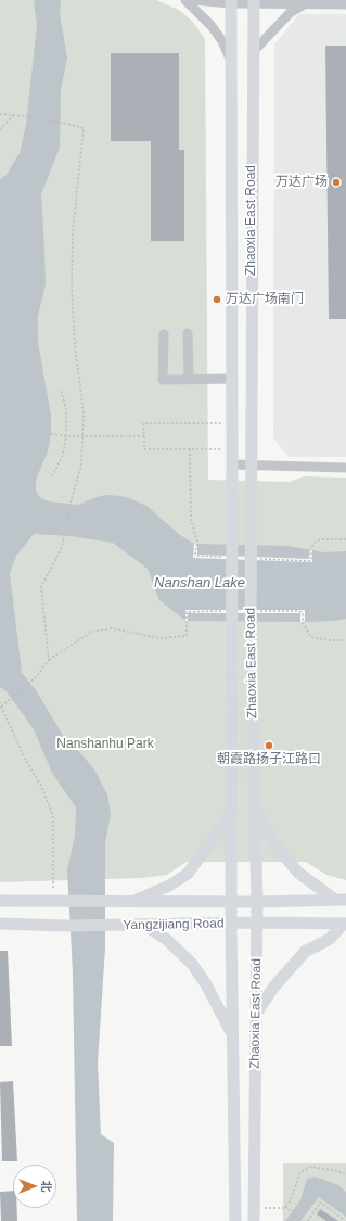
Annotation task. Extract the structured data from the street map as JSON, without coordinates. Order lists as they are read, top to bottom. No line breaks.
{"streets":{"main road":["Zhaoxia East Road","Yangzijiang Road"]},"crossings":[["Zhaoxia East Road","Yangzijiang Road"]],"water":["Nanshan Lake"],"parks":["Nanshanhu Park"],"places":["万达广场","万达广场南门","朝霞路扬子江路口"],"north":"right"}
